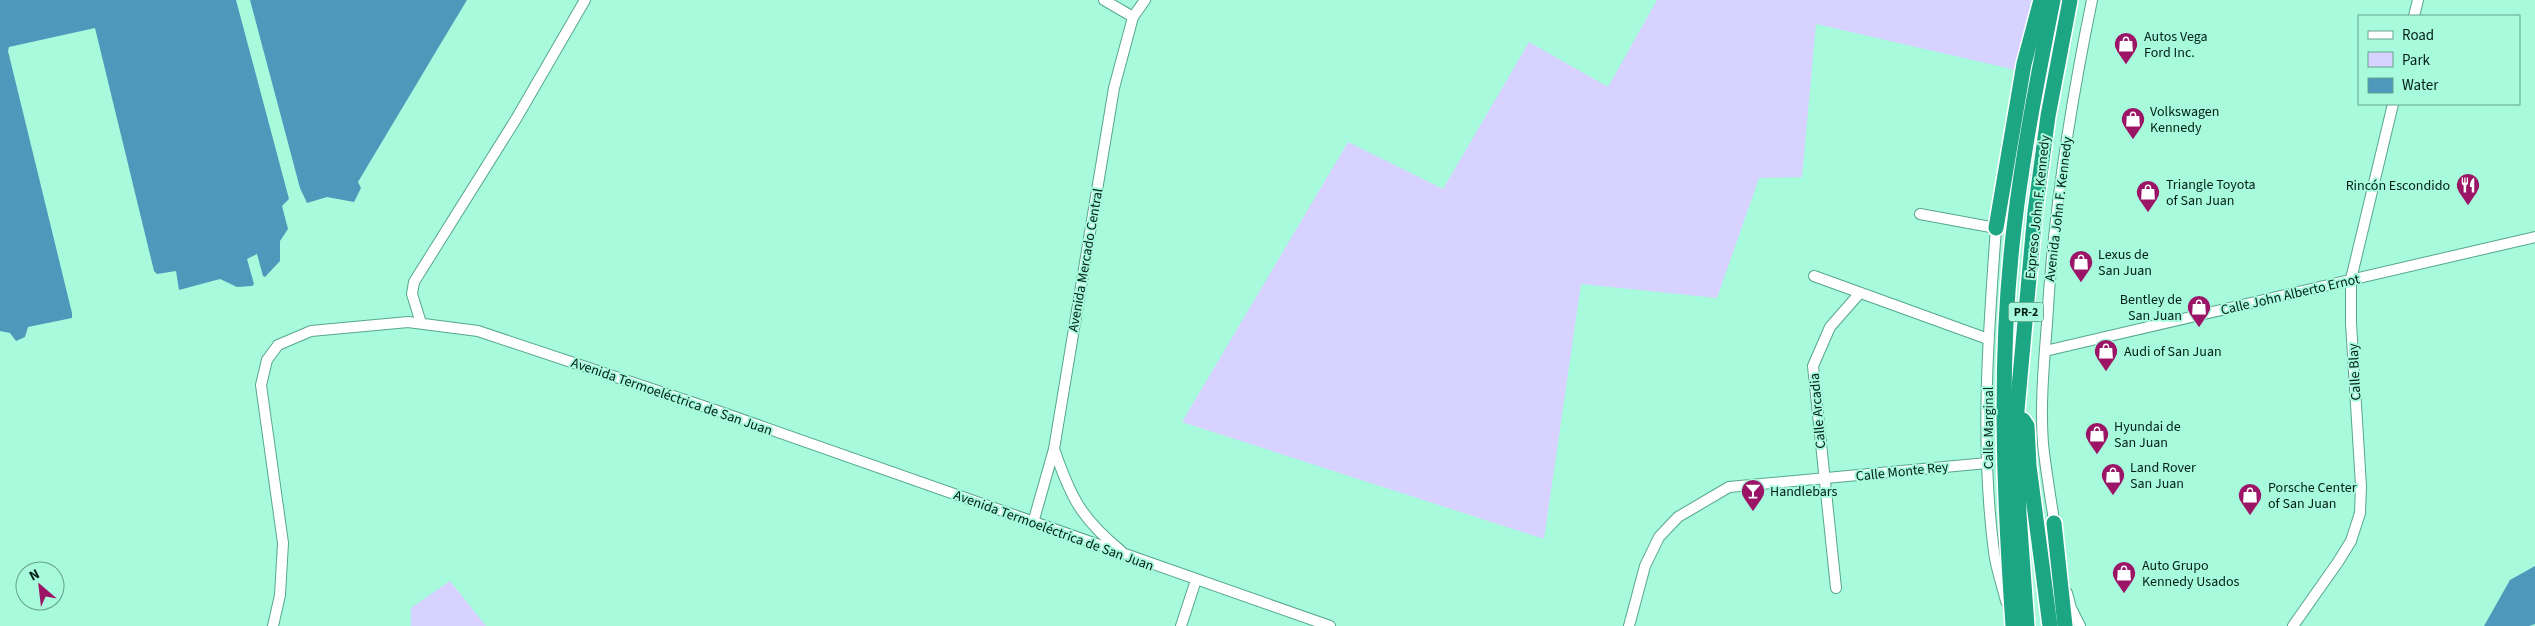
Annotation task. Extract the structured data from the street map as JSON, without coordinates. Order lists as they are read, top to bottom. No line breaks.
{"streets":{"highway":["Expreso John F. Kennedy","PR-2"],"street":["Avenida John F. Kennedy","Avenida Mercado Central","Calle John Alberto Ernot","Calle Blay","Avenida Termoeléctrica de San Juan","Calle Arcadia","Calle Marginal","Calle Monte Rey"]},"crossings":[["Expreso John F. Kennedy","Calle Marginal"],["Avenida John F. Kennedy","Calle John Alberto Ernot"],["Avenida Mercado Central","Avenida Termoeléctrica de San Juan"],["Calle John Alberto Ernot","Calle Blay"],["Calle Arcadia","Calle Monte Rey"],["Calle Marginal","Calle Monte Rey"]],"places":{"shop":["Autos Vega Ford Inc.","Volkswagen Kennedy","Triangle Toyota of San Juan","Lexus de San Juan","Bentley de San Juan","Audi of San Juan","Hyundai de San Juan","Land Rover San Juan","Porsche Center of San Juan","Auto Grupo Kennedy Usados"],"restaurant":["Rincón Escondido"],"bar":["Handlebars"]},"legend":["Road","Park","Water"],"north":"top left"}
